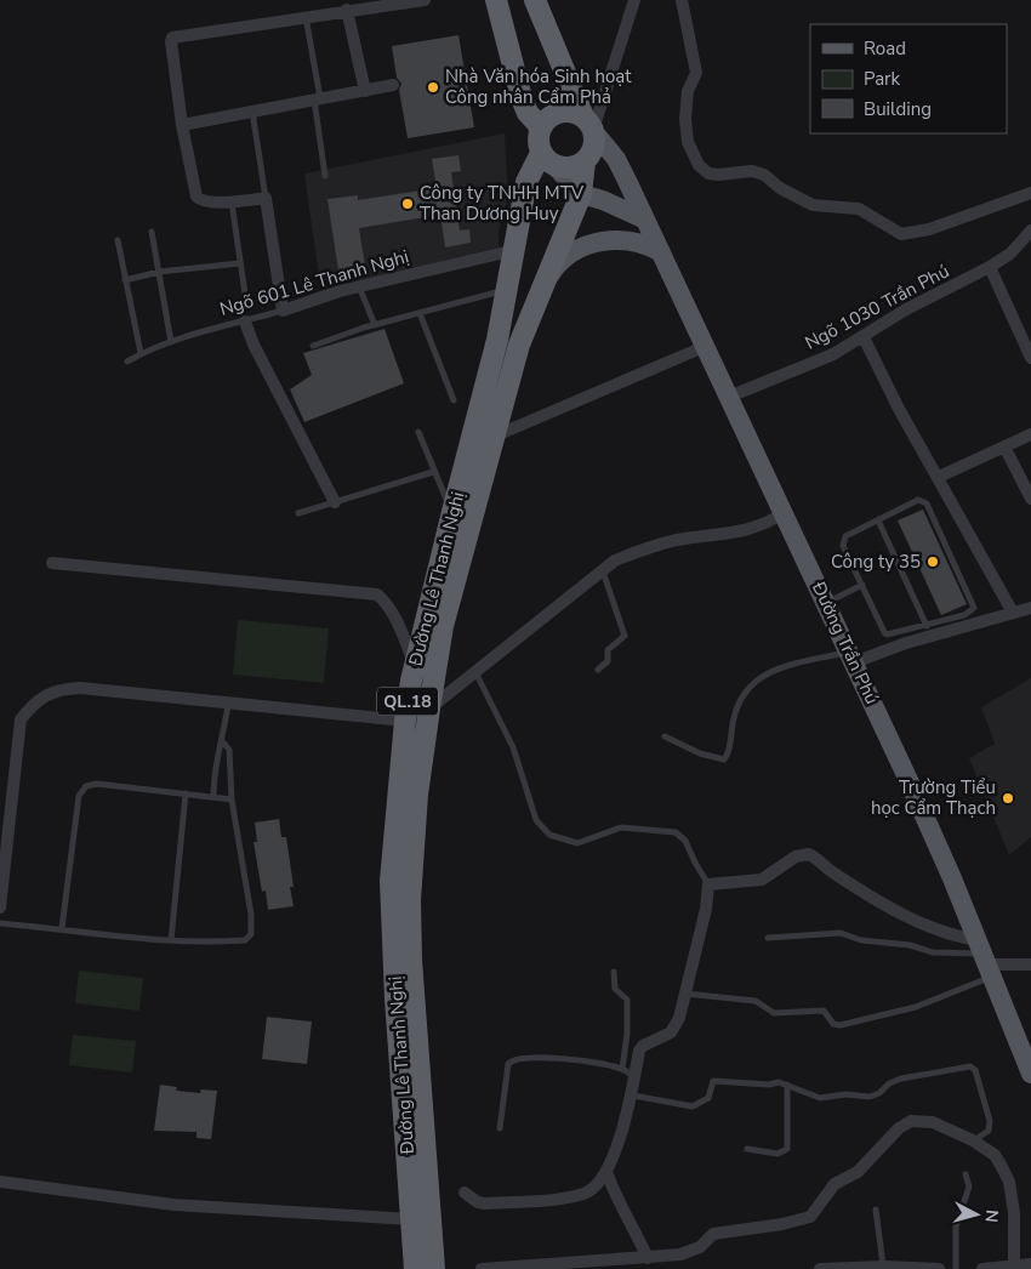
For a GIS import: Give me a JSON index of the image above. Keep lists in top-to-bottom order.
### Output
{
  "streets": {
    "highway": ["Đường Lê Thanh Nghị", "QL.18"],
    "main road": ["Đường Trần Phú"],
    "street": ["Ngõ 601 Lê Thanh Nghị", "Ngõ 1030 Trần Phú"]
  },
  "crossings": [
    ["Ngõ 601 Lê Thanh Nghị", "Đường Lê Thanh Nghị"],
    ["Ngõ 1030 Trần Phú", "Đường Trần Phú"],
    ["Đường Lê Thanh Nghị", "Đường Trần Phú"]
  ],
  "places": [
    "Nhà Văn hóa Sinh hoạt Công nhân Cẩm Phả",
    "Công ty TNHH MTV Than Dương Huy",
    "Công ty 35",
    "Trường Tiểu học Cẩm Thạch"
  ],
  "legend": ["Road", "Park", "Building"],
  "north": "right"
}
